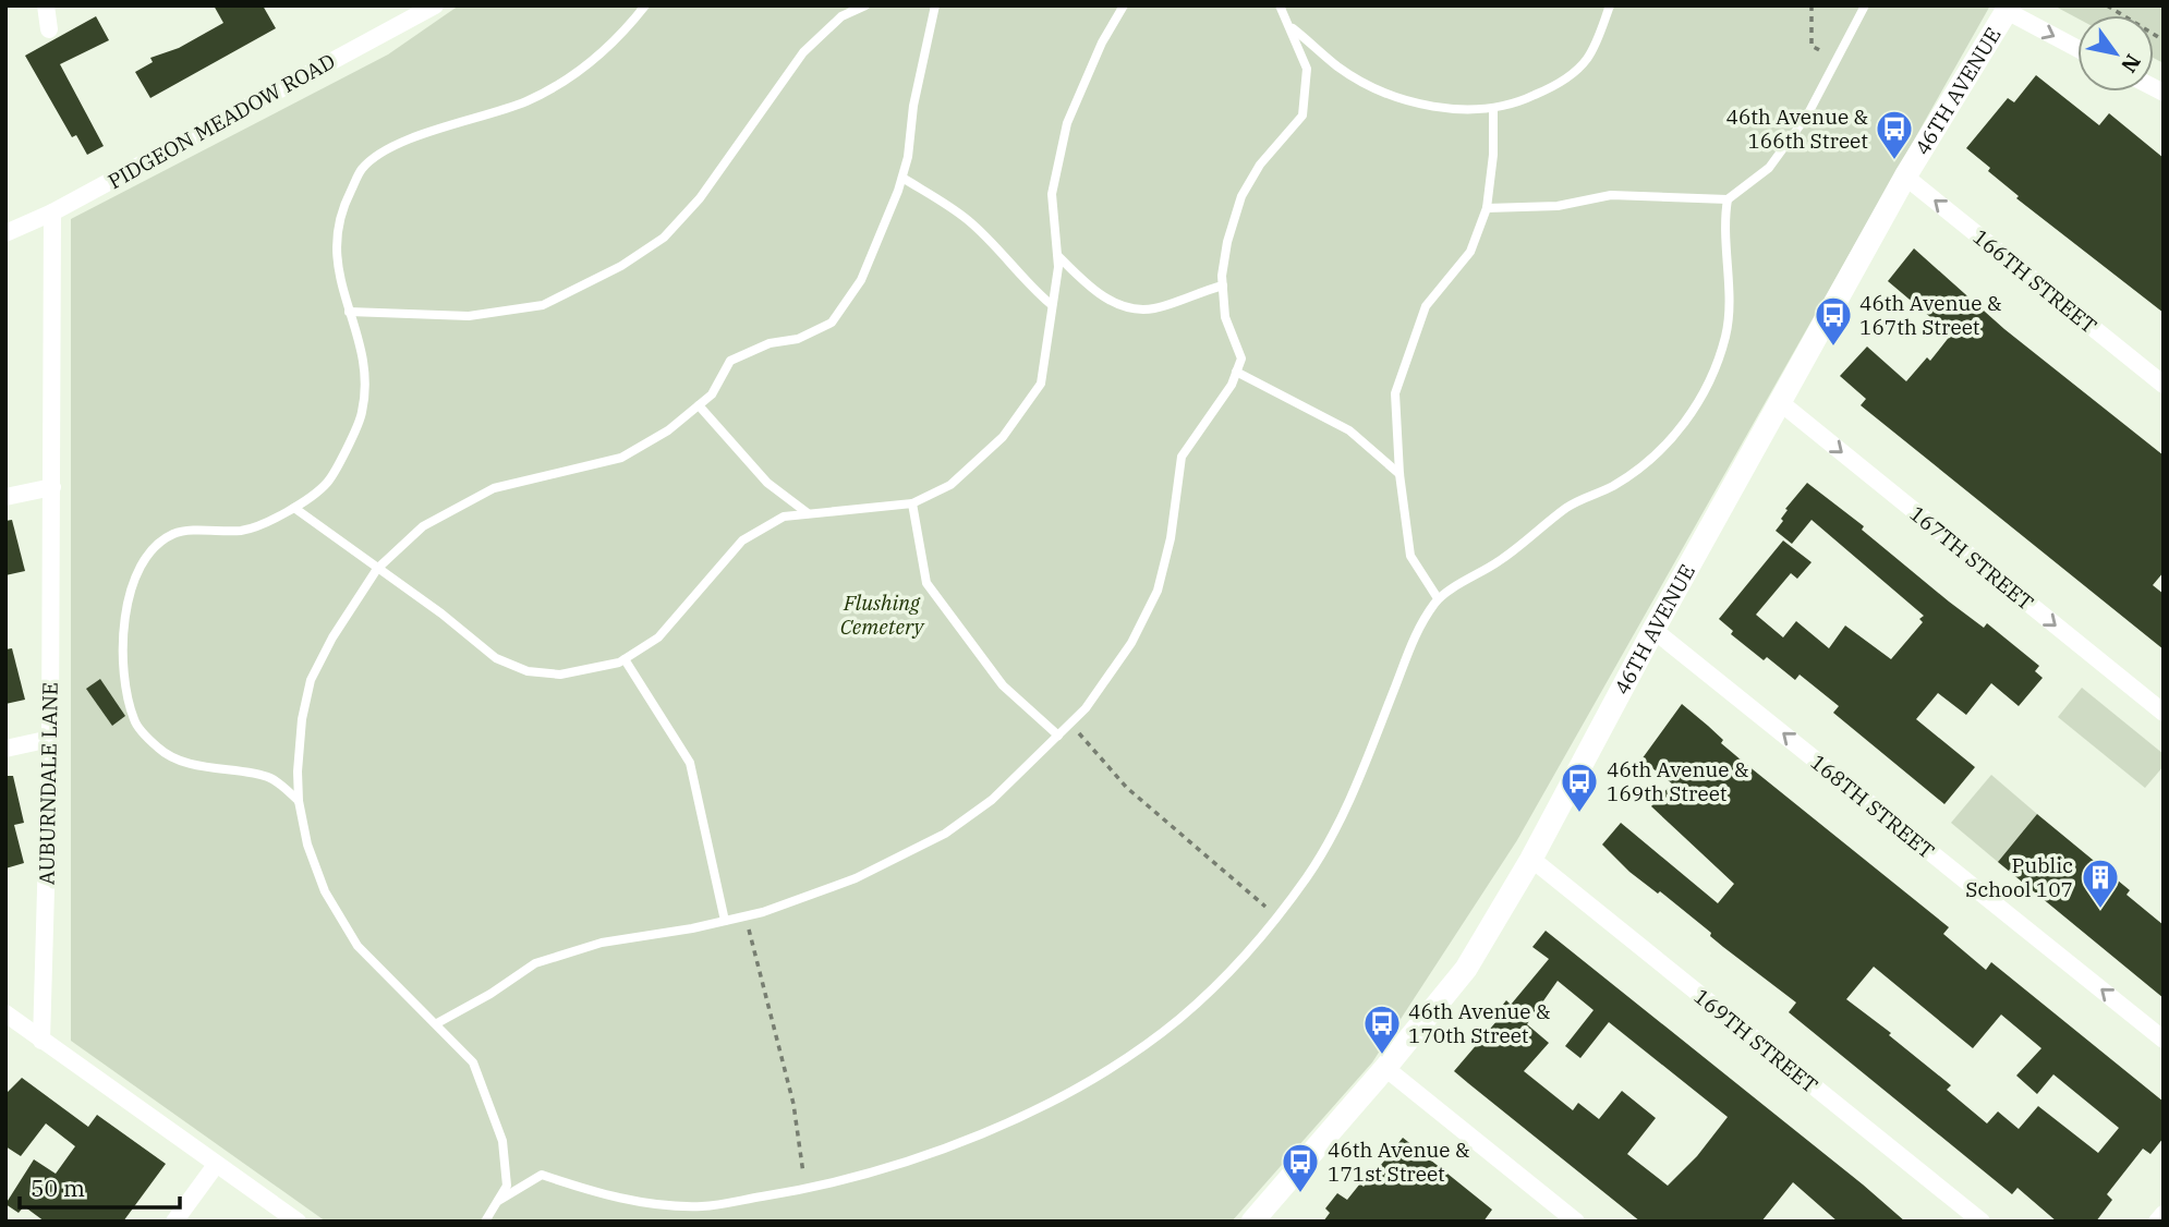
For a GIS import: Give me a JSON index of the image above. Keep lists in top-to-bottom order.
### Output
{
  "streets": {
    "street": [
      "46TH AVENUE",
      "PIDGEON MEADOW ROAD",
      "166TH STREET",
      "167TH STREET",
      "AUBURNDALE LANE",
      "168TH STREET",
      "169TH STREET"
    ]
  },
  "crossings": [
    ["46TH AVENUE", "166TH STREET"],
    ["46TH AVENUE", "167TH STREET"],
    ["46TH AVENUE", "168TH STREET"],
    ["46TH AVENUE", "169TH STREET"],
    ["PIDGEON MEADOW ROAD", "AUBURNDALE LANE"]
  ],
  "one_way": ["166TH STREET", "167TH STREET", "168TH STREET"],
  "parks": ["Flushing Cemetery"],
  "places": {
    "bus stop": [
      "46th Avenue & 166th Street",
      "46th Avenue & 167th Street",
      "46th Avenue & 169th Street",
      "46th Avenue & 170th Street",
      "46th Avenue & 171st Street"
    ],
    "building": ["Public School 107"]
  },
  "scale_bar": "50 m",
  "north": "bottom right"
}
